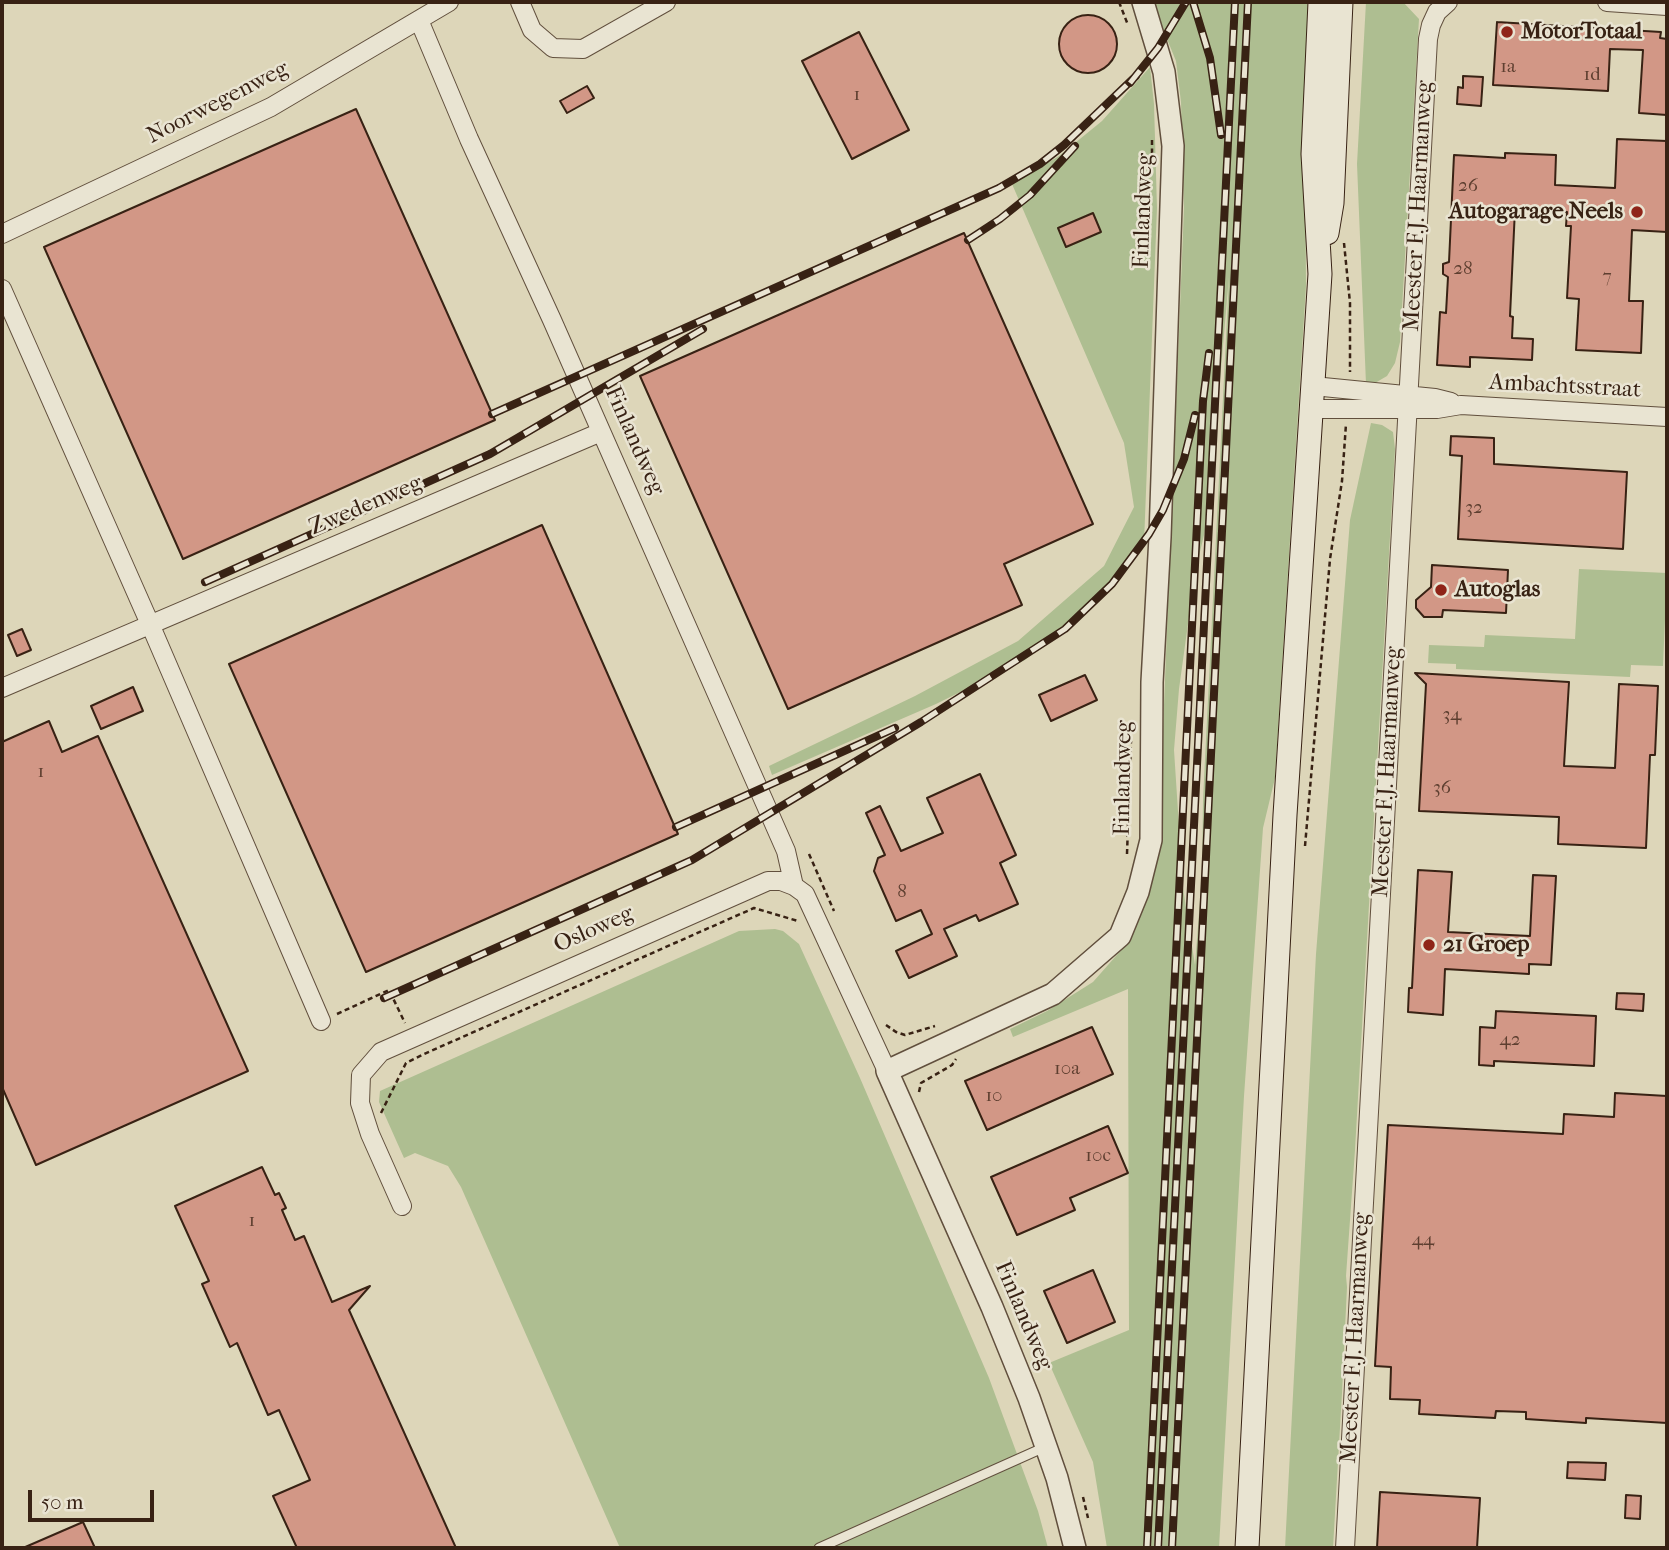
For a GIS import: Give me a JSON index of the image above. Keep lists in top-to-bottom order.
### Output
{
  "streets": {
    "street": [
      "Noorwegenweg",
      "Meester F.J. Haarmanweg",
      "Finlandweg",
      "Ambachtsstraat",
      "Zwedenweg",
      "Osloweg"
    ]
  },
  "crossings": [
    ["Noorwegenweg", "Finlandweg"],
    ["Meester F.J. Haarmanweg", "Ambachtsstraat"],
    ["Finlandweg", "Zwedenweg"],
    ["Finlandweg", "Osloweg"]
  ],
  "places": [
    "MotorTotaal",
    "Autogarage Neels",
    "Autoglas",
    "21 Groep"
  ],
  "house_numbers": [
    "1a",
    "1d",
    "1",
    "26",
    "28",
    "7",
    "32",
    "34",
    "1",
    "36",
    "8",
    "42",
    "10a",
    "10",
    "10c",
    "1",
    "44"
  ],
  "scale_bar": "50 m"
}
